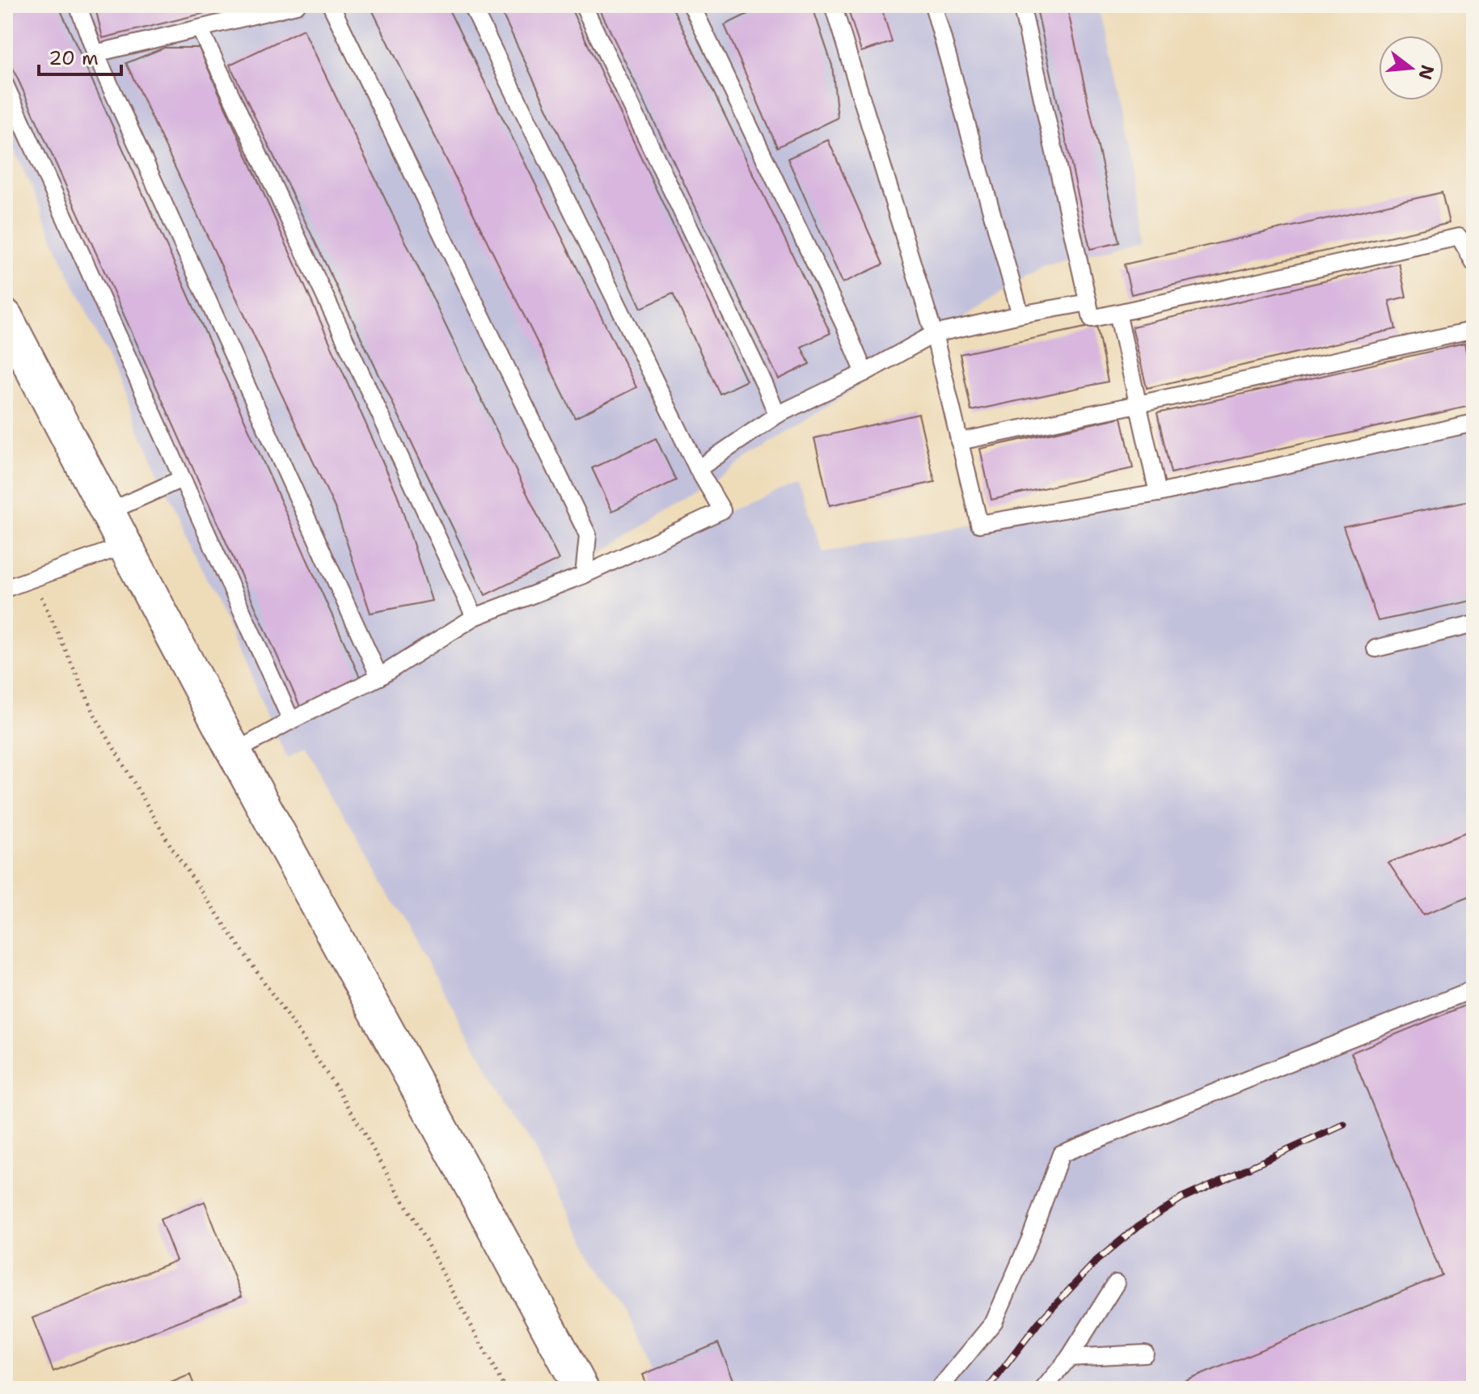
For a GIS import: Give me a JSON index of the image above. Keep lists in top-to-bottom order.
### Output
{
  "scale_bar": "20 m",
  "north": "right"
}
